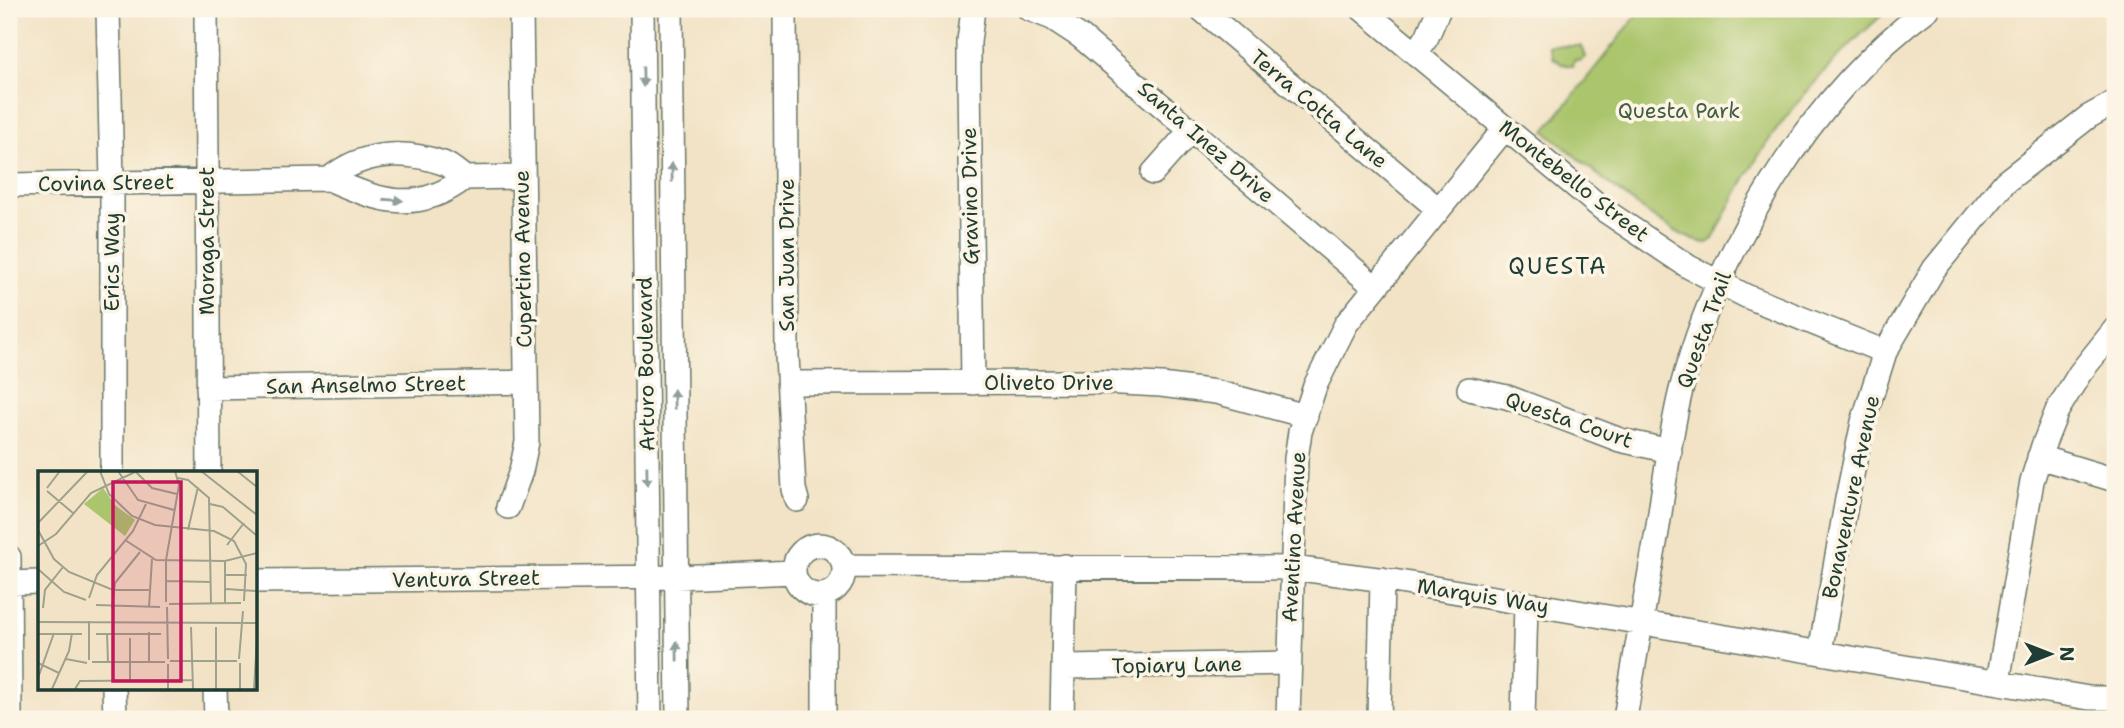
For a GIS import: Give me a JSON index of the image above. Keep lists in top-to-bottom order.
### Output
{
  "streets": {
    "street": [
      "Terra Cotta Lane",
      "Santa Inez Drive",
      "Montebello Street",
      "Covina Street",
      "Gravino Drive",
      "Moraga Street",
      "San Juan Drive",
      "Cupertino Avenue",
      "Erics Way",
      "Questa Trail",
      "Arturo Boulevard",
      "Oliveto Drive",
      "San Anselmo Street",
      "Questa Court",
      "Bonaventure Avenue",
      "Aventino Avenue",
      "Ventura Street",
      "Marquis Way",
      "Topiary Lane"
    ]
  },
  "crossings": [
    ["Terra Cotta Lane", "Aventino Avenue"],
    ["Santa Inez Drive", "Aventino Avenue"],
    ["Montebello Street", "Questa Trail"],
    ["Montebello Street", "Bonaventure Avenue"],
    ["Montebello Street", "Aventino Avenue"],
    ["Covina Street", "Moraga Street"],
    ["Covina Street", "Cupertino Avenue"],
    ["Covina Street", "Erics Way"],
    ["Gravino Drive", "Oliveto Drive"],
    ["Moraga Street", "San Anselmo Street"],
    ["San Juan Drive", "Oliveto Drive"],
    ["Cupertino Avenue", "San Anselmo Street"],
    ["Questa Trail", "Questa Court"],
    ["Questa Trail", "Marquis Way"],
    ["Arturo Boulevard", "Ventura Street"],
    ["Oliveto Drive", "Aventino Avenue"],
    ["Bonaventure Avenue", "Marquis Way"],
    ["Aventino Avenue", "Marquis Way"],
    ["Aventino Avenue", "Topiary Lane"]
  ],
  "districts": ["QUESTA"],
  "parks": ["Questa Park"],
  "north": "right"
}
